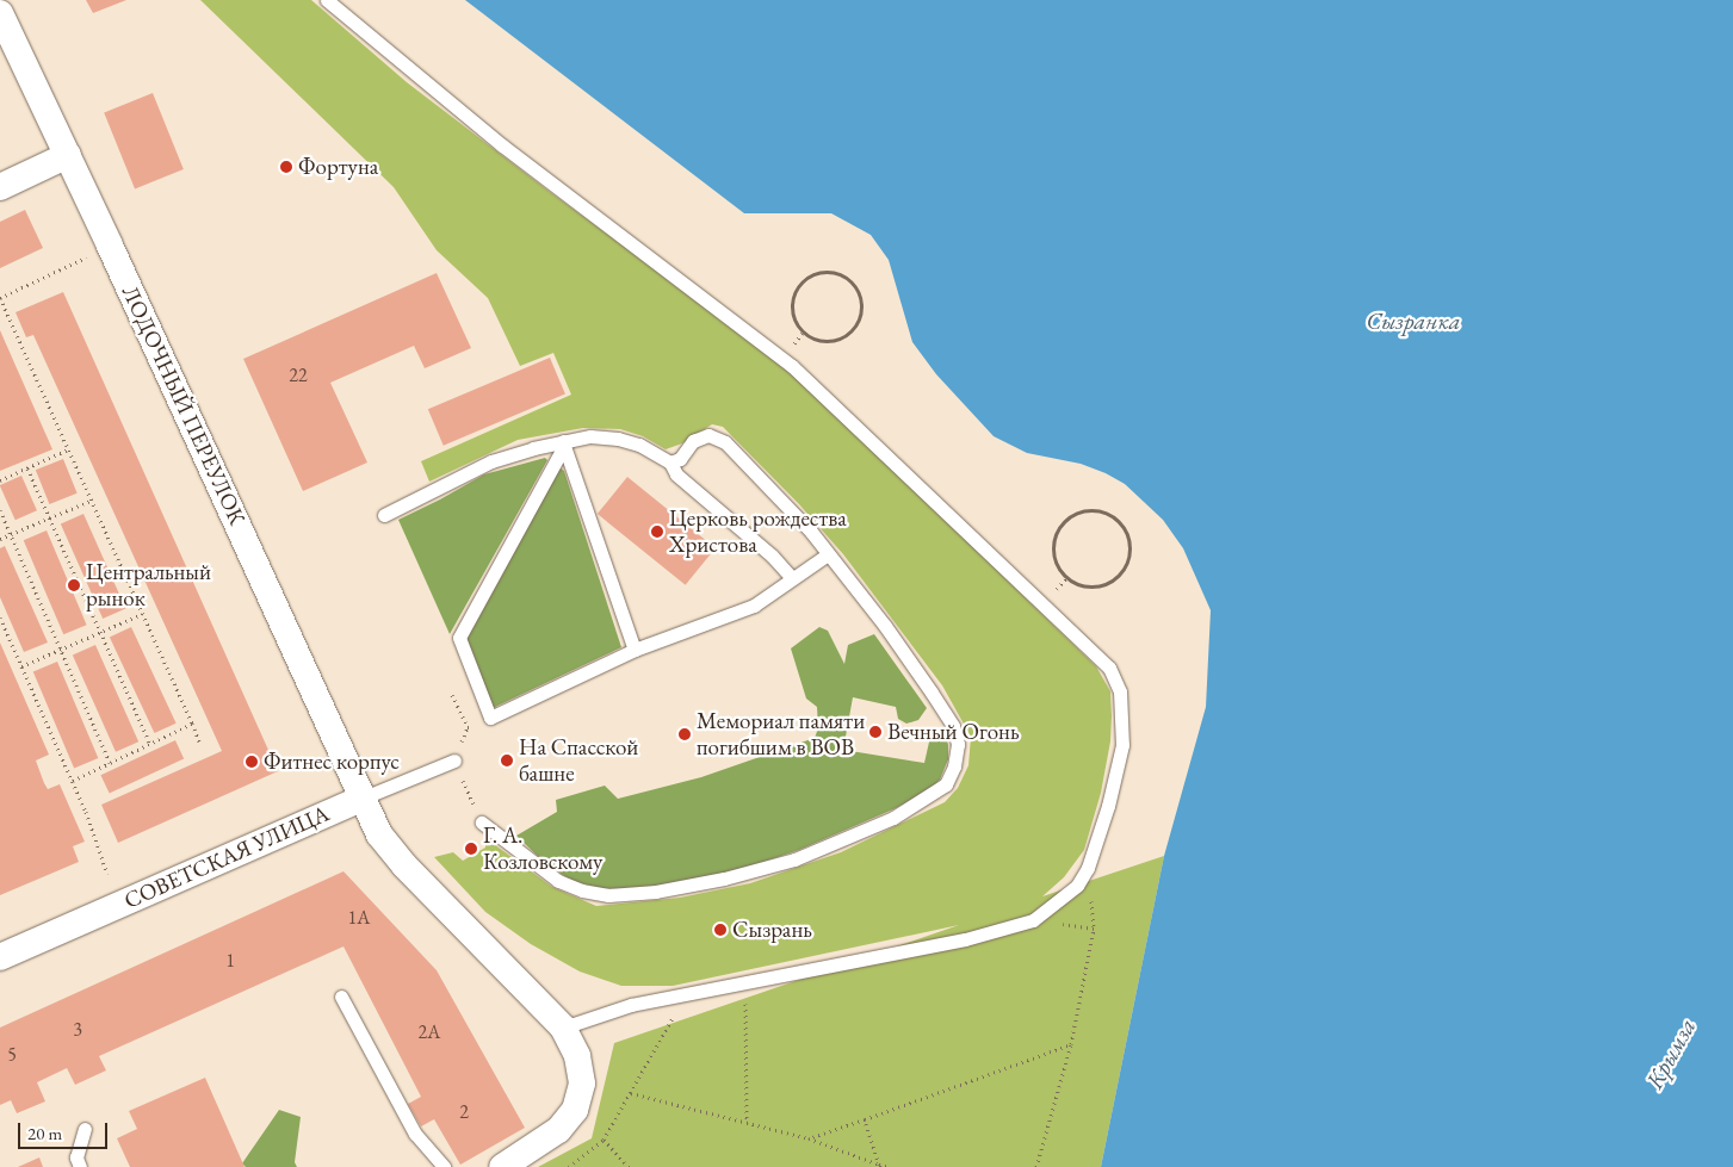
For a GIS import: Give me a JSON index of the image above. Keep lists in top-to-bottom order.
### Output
{
  "streets": {
    "street": ["ЛОДОЧНЫЙ ПЕРЕУЛОК", "СОВЕТСКАЯ УЛИЦА"]
  },
  "crossings": [
    ["ЛОДОЧНЫЙ ПЕРЕУЛОК", "СОВЕТСКАЯ УЛИЦА"]
  ],
  "water": ["Сызранка", "Крымза"],
  "places": [
    "Фортуна",
    "Церковь рождества Христова",
    "Центральный рынок",
    "Вечный Огонь",
    "Мемориал памяти погибшим в ВОВ",
    "На Спасской башне",
    "Фитнес корпус",
    "Г. А. Козловскому",
    "Сызрань"
  ],
  "house_numbers": [
    "22",
    "1А",
    "1",
    "3",
    "2А",
    "5",
    "2"
  ],
  "scale_bar": "20 m"
}
